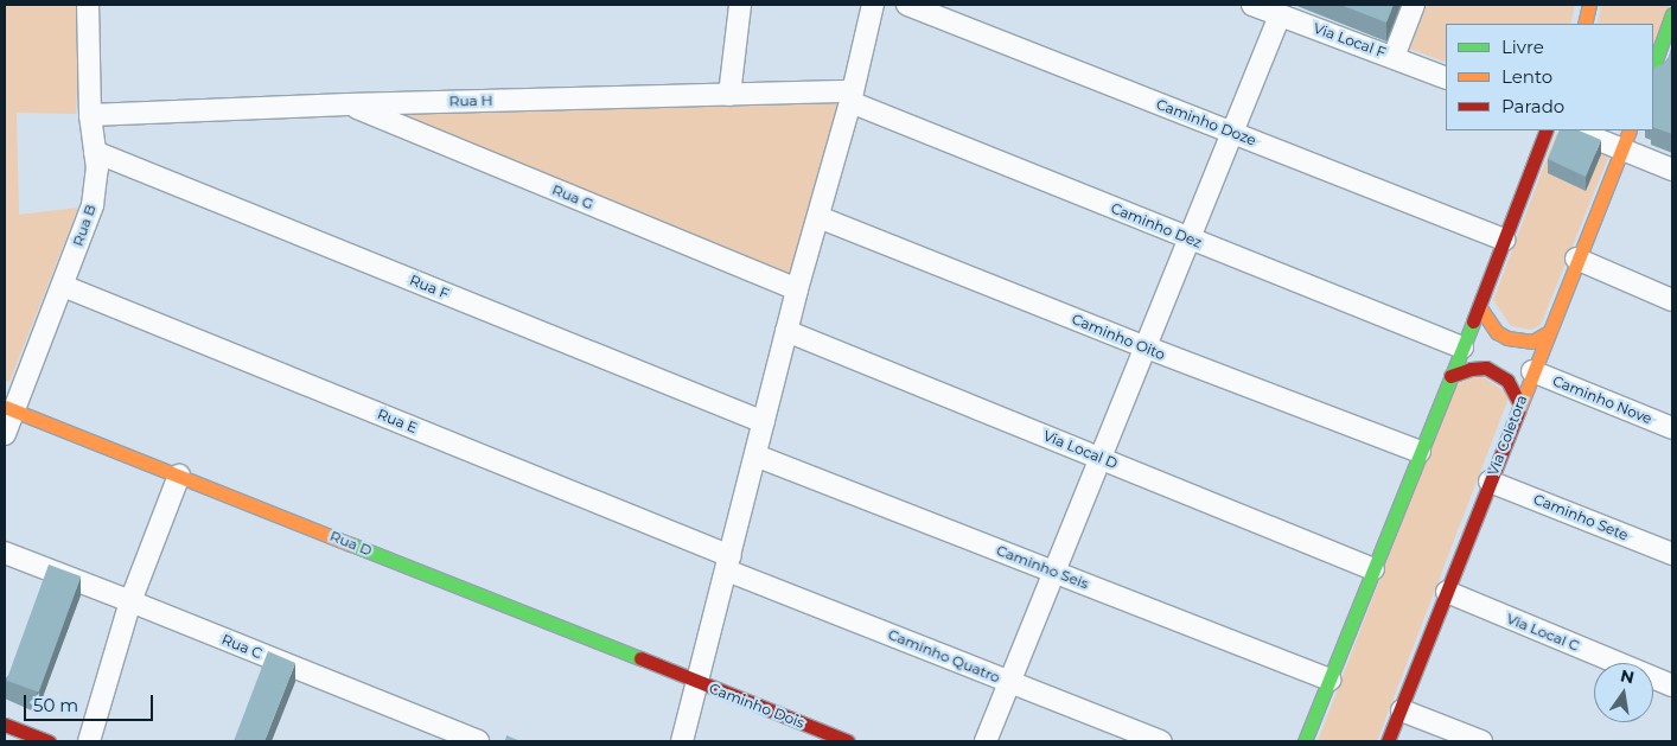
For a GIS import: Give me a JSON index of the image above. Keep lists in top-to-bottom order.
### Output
{
  "streets": {
    "street": [
      "Via Local F",
      "Rua H",
      "Caminho Doze",
      "Rua G",
      "Rua B",
      "Caminho Dez",
      "Rua F",
      "Caminho Oito",
      "Caminho Nove",
      "Rua E",
      "Via Coletora",
      "Via Local D",
      "Caminho Sete",
      "Rua D",
      "Caminho Seis",
      "Via Local C",
      "Rua C",
      "Caminho Quatro",
      "Caminho Dois"
    ]
  },
  "crossings": [
    ["Rua H", "Rua G"],
    ["Rua H", "Rua B"],
    ["Rua H", "Caminho Dez"],
    ["Rua B", "Rua F"],
    ["Rua B", "Rua E"],
    ["Rua B", "Rua D"],
    ["Caminho Nove", "Via Coletora"],
    ["Rua E", "Caminho Quatro"],
    ["Via Coletora", "Caminho Sete"],
    ["Via Coletora", "Via Local C"],
    ["Rua D", "Caminho Dois"]
  ],
  "legend": ["Livre", "Lento", "Parado"],
  "scale_bar": "50 m",
  "north": "top"
}
